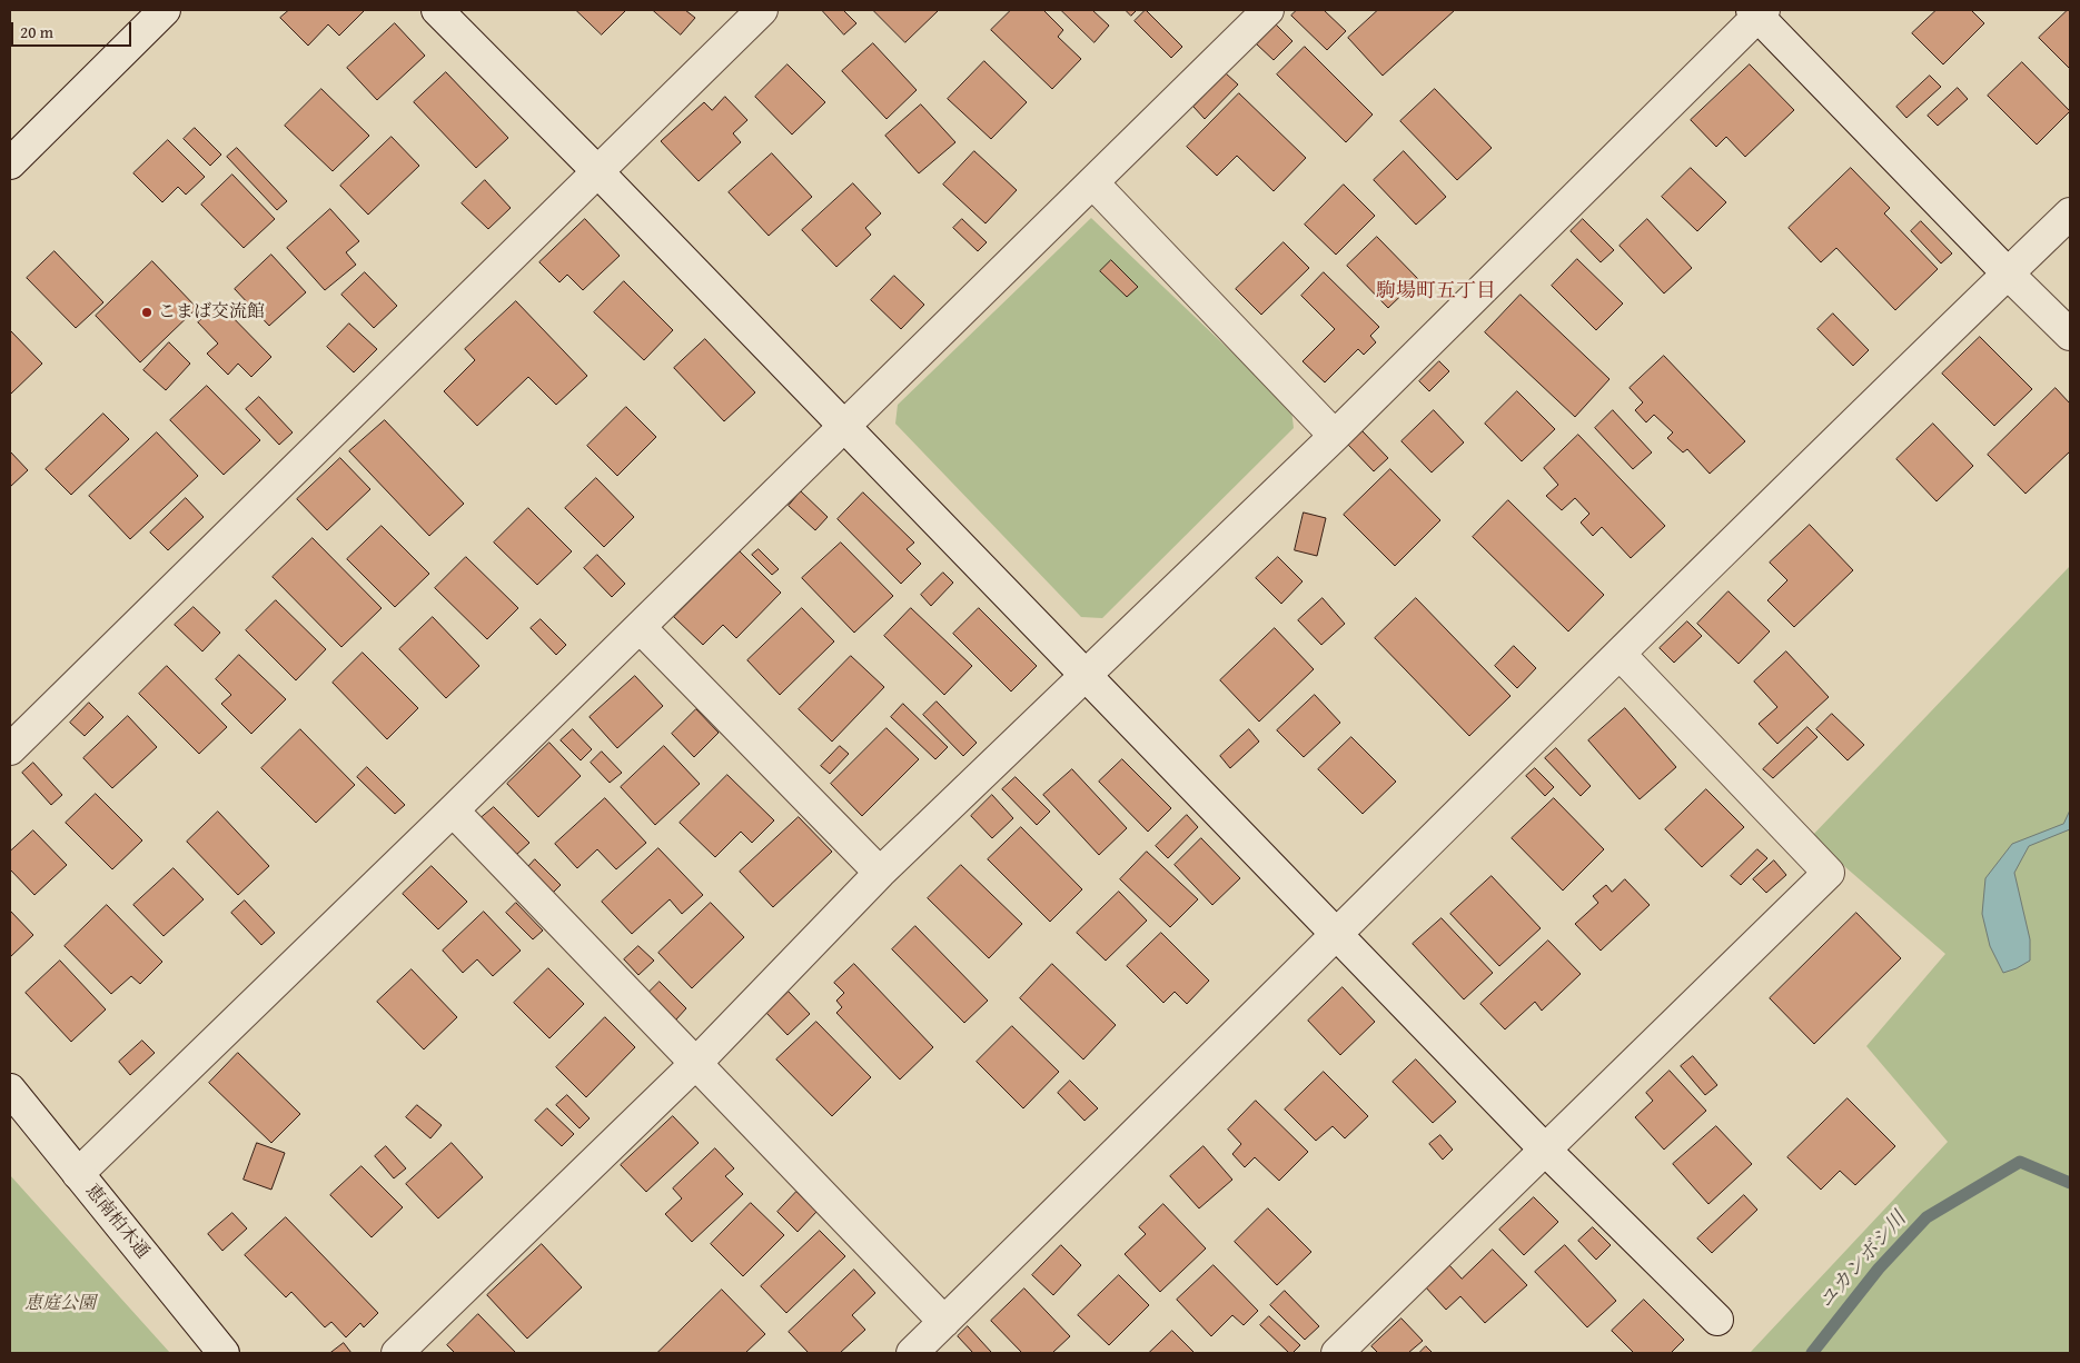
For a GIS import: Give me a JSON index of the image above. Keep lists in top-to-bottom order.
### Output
{
  "streets": {
    "street": ["恵南柏木通"]
  },
  "districts": ["駒場町五丁目"],
  "water": ["ユカンボシ川"],
  "parks": ["恵庭公園"],
  "places": ["こまば交流館"],
  "scale_bar": "20 m"
}
